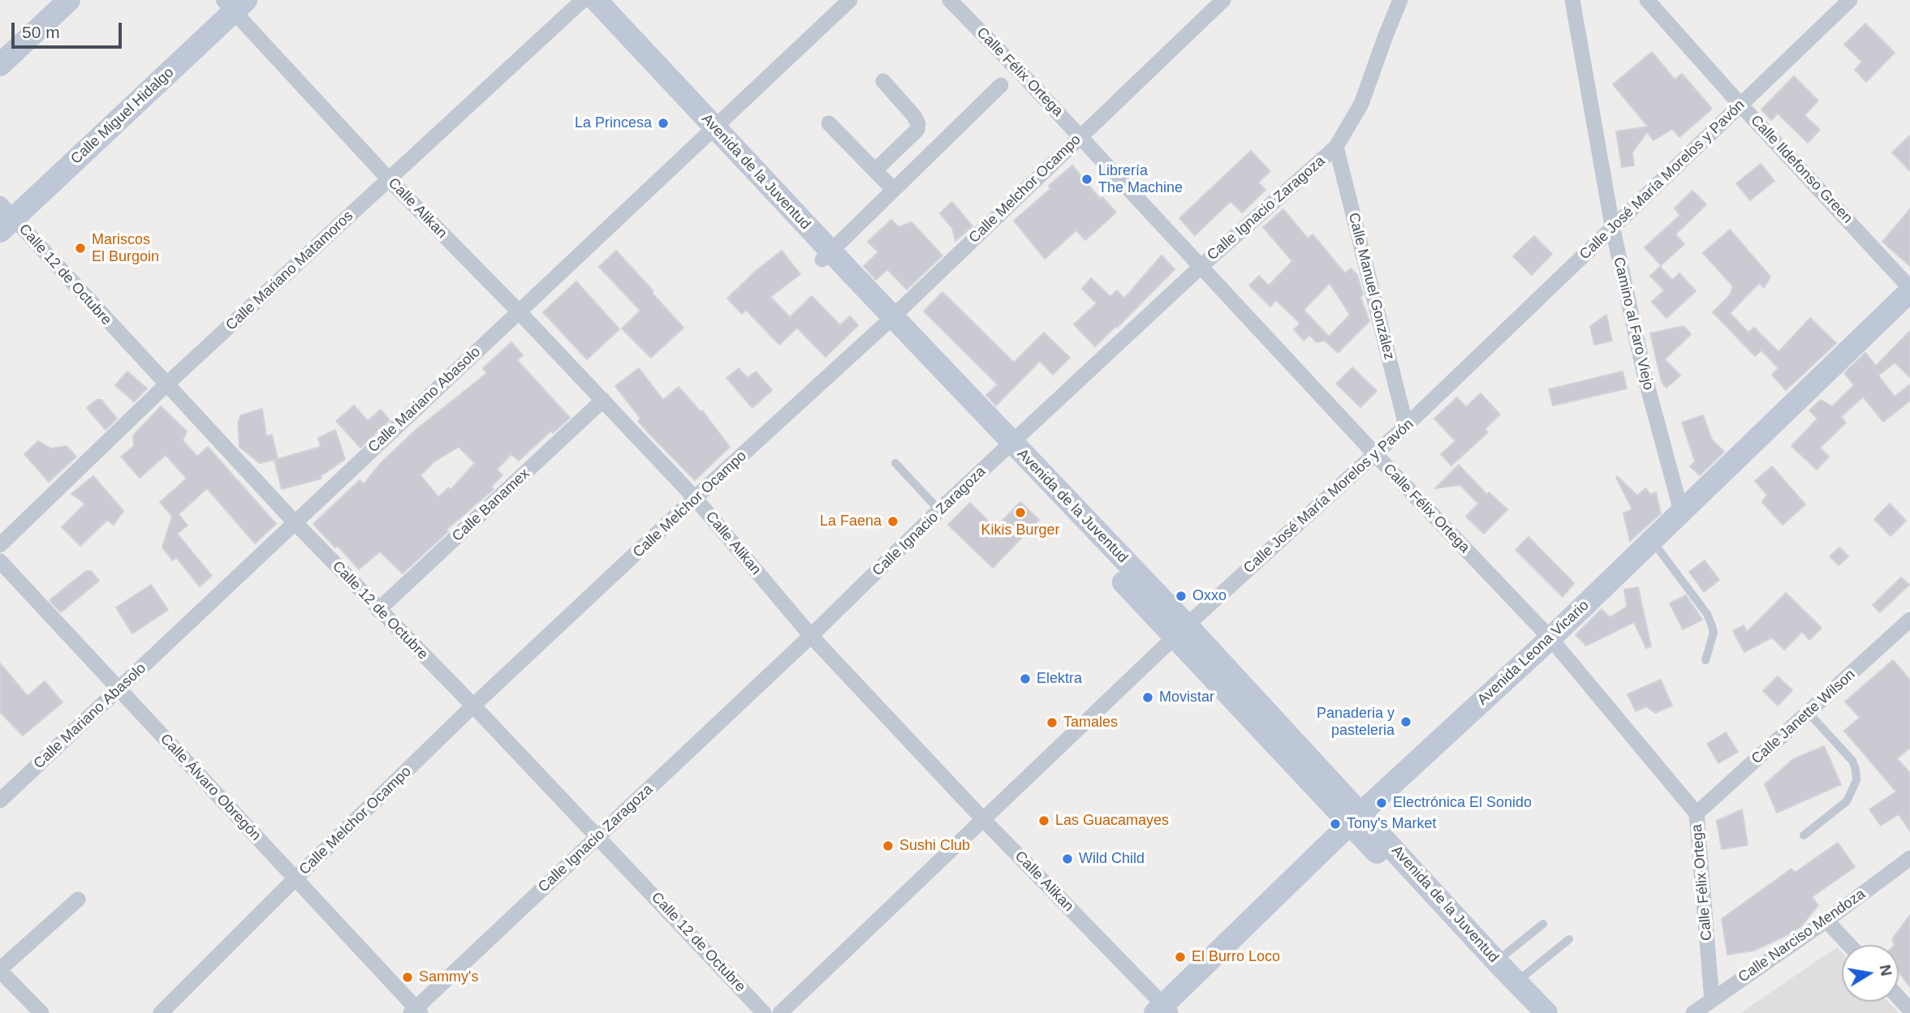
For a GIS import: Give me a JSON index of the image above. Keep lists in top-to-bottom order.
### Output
{
  "streets": {
    "street": [
      "Calle Félix Ortega",
      "Calle Miguel Hidalgo",
      "Calle Ildefonso Green",
      "Avenida de la Juventud",
      "Calle José María Morelos y Pavón",
      "Calle Melchor Ocampo",
      "Calle Alikan",
      "Calle Ignacio Zaragoza",
      "Calle Mariano Matamoros",
      "Calle 12 de Octubre",
      "Calle Manuel González",
      "Camino al Faro Viejo",
      "Calle Mariano Abasolo",
      "Calle Banamex",
      "Avenida Leona Vicario",
      "Calle Janette Wilson",
      "Calle Álvaro Obregón",
      "Calle Narciso Mendoza"
    ]
  },
  "crossings": [
    ["Calle Félix Ortega", "Calle José María Morelos y Pavón"],
    ["Calle Félix Ortega", "Calle Melchor Ocampo"],
    ["Calle Félix Ortega", "Calle Ignacio Zaragoza"],
    ["Calle Félix Ortega", "Avenida Leona Vicario"],
    ["Calle Félix Ortega", "Calle Janette Wilson"],
    ["Calle Félix Ortega", "Calle Narciso Mendoza"],
    ["Calle Miguel Hidalgo", "Calle Alikan"],
    ["Calle Miguel Hidalgo", "Calle 12 de Octubre"],
    ["Calle Ildefonso Green", "Calle José María Morelos y Pavón"],
    ["Calle Ildefonso Green", "Avenida Leona Vicario"],
    ["Avenida de la Juventud", "Calle José María Morelos y Pavón"],
    ["Avenida de la Juventud", "Calle Melchor Ocampo"],
    ["Avenida de la Juventud", "Calle Ignacio Zaragoza"],
    ["Avenida de la Juventud", "Calle Mariano Matamoros"],
    ["Avenida de la Juventud", "Calle Mariano Abasolo"],
    ["Avenida de la Juventud", "Avenida Leona Vicario"],
    ["Calle José María Morelos y Pavón", "Calle Alikan"],
    ["Calle José María Morelos y Pavón", "Calle Manuel González"],
    ["Calle José María Morelos y Pavón", "Camino al Faro Viejo"],
    ["Calle Melchor Ocampo", "Calle Alikan"],
    ["Calle Melchor Ocampo", "Calle 12 de Octubre"],
    ["Calle Melchor Ocampo", "Calle Álvaro Obregón"],
    ["Calle Alikan", "Calle Ignacio Zaragoza"],
    ["Calle Alikan", "Calle Mariano Matamoros"],
    ["Calle Alikan", "Calle Mariano Abasolo"],
    ["Calle Alikan", "Calle Banamex"],
    ["Calle Alikan", "Avenida Leona Vicario"],
    ["Calle Ignacio Zaragoza", "Calle 12 de Octubre"],
    ["Calle Ignacio Zaragoza", "Calle Manuel González"],
    ["Calle Ignacio Zaragoza", "Calle Álvaro Obregón"],
    ["Calle Mariano Matamoros", "Calle 12 de Octubre"],
    ["Calle 12 de Octubre", "Calle Mariano Abasolo"],
    ["Calle 12 de Octubre", "Calle Banamex"],
    ["Camino al Faro Viejo", "Avenida Leona Vicario"],
    ["Calle Mariano Abasolo", "Calle Álvaro Obregón"]
  ],
  "places": [
    "La Princesa",
    "Librería The Machine",
    "Mariscos El Burgoin",
    "Kikis Burger",
    "La Faena",
    "Oxxo",
    "Elektra",
    "Movistar",
    "Panaderia y pasteleria",
    "Tamales",
    "Electrónica El Sonido",
    "Las Guacamayes",
    "Tony's Market",
    "Sushi Club",
    "Wild Child",
    "El Burro Loco",
    "Sammy's"
  ],
  "scale_bar": "50 m",
  "north": "right"
}
